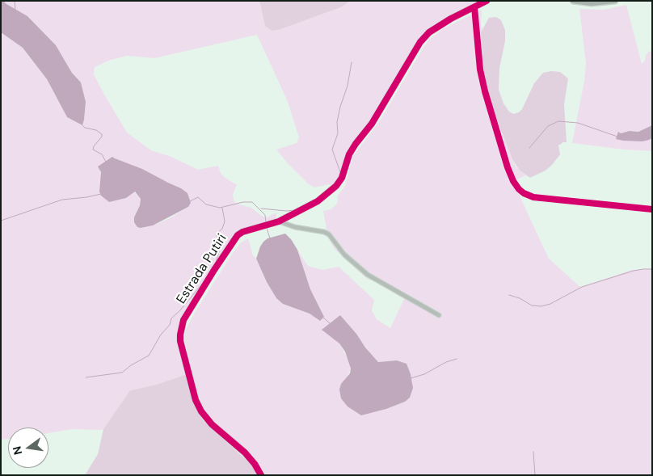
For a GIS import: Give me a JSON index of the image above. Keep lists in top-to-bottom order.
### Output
{
  "streets": {
    "street": ["Estrada Putiri"]
  },
  "north": "left"
}
